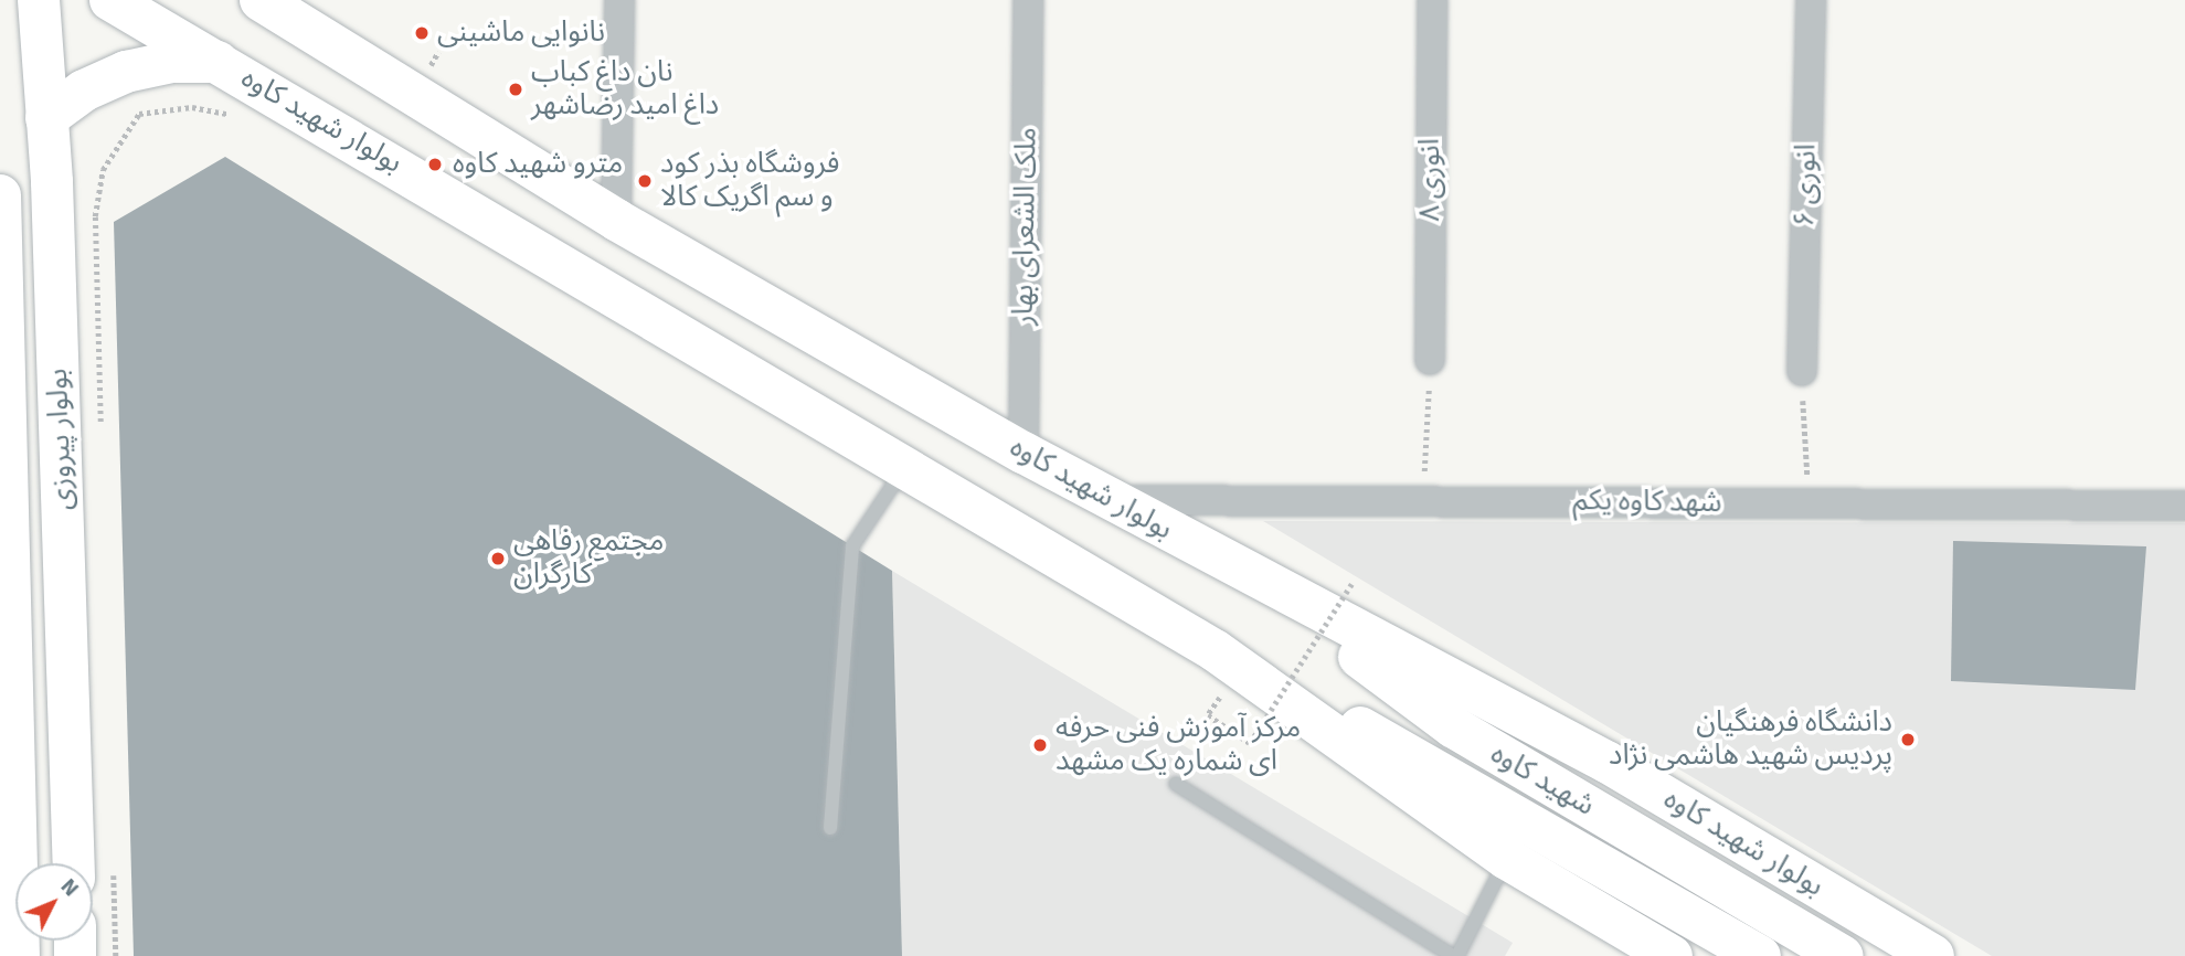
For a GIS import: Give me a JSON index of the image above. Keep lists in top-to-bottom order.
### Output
{
  "streets": {
    "main road": ["بولوار شهید کاوه", "بولوار پیروزی", "شهید کاوه"],
    "street": [
      "انوری ۸",
      "انوری ۶",
      "ملک الشعرای بهار",
      "شهد کاوه یکم"
    ]
  },
  "crossings": [
    ["بولوار شهید کاوه", "ملک الشعرای بهار"],
    ["بولوار شهید کاوه", "شهد کاوه یکم"],
    ["بولوار شهید کاوه", "شهید کاوه"]
  ],
  "places": [
    "نانوایی ماشینی",
    "نان داغ کباب داغ امید رضاشهر",
    "مترو شهید کاوه",
    "فروشگاه بذر کود و سم اگریک کالا",
    "مجتمع رفاهی کارگران",
    "دانشگاه فرهنگیان پردیس شهید هاشمی نژاد",
    "مرکز آموزش فنی حرفه ای شماره یک مشهد"
  ],
  "north": "top right"
}
